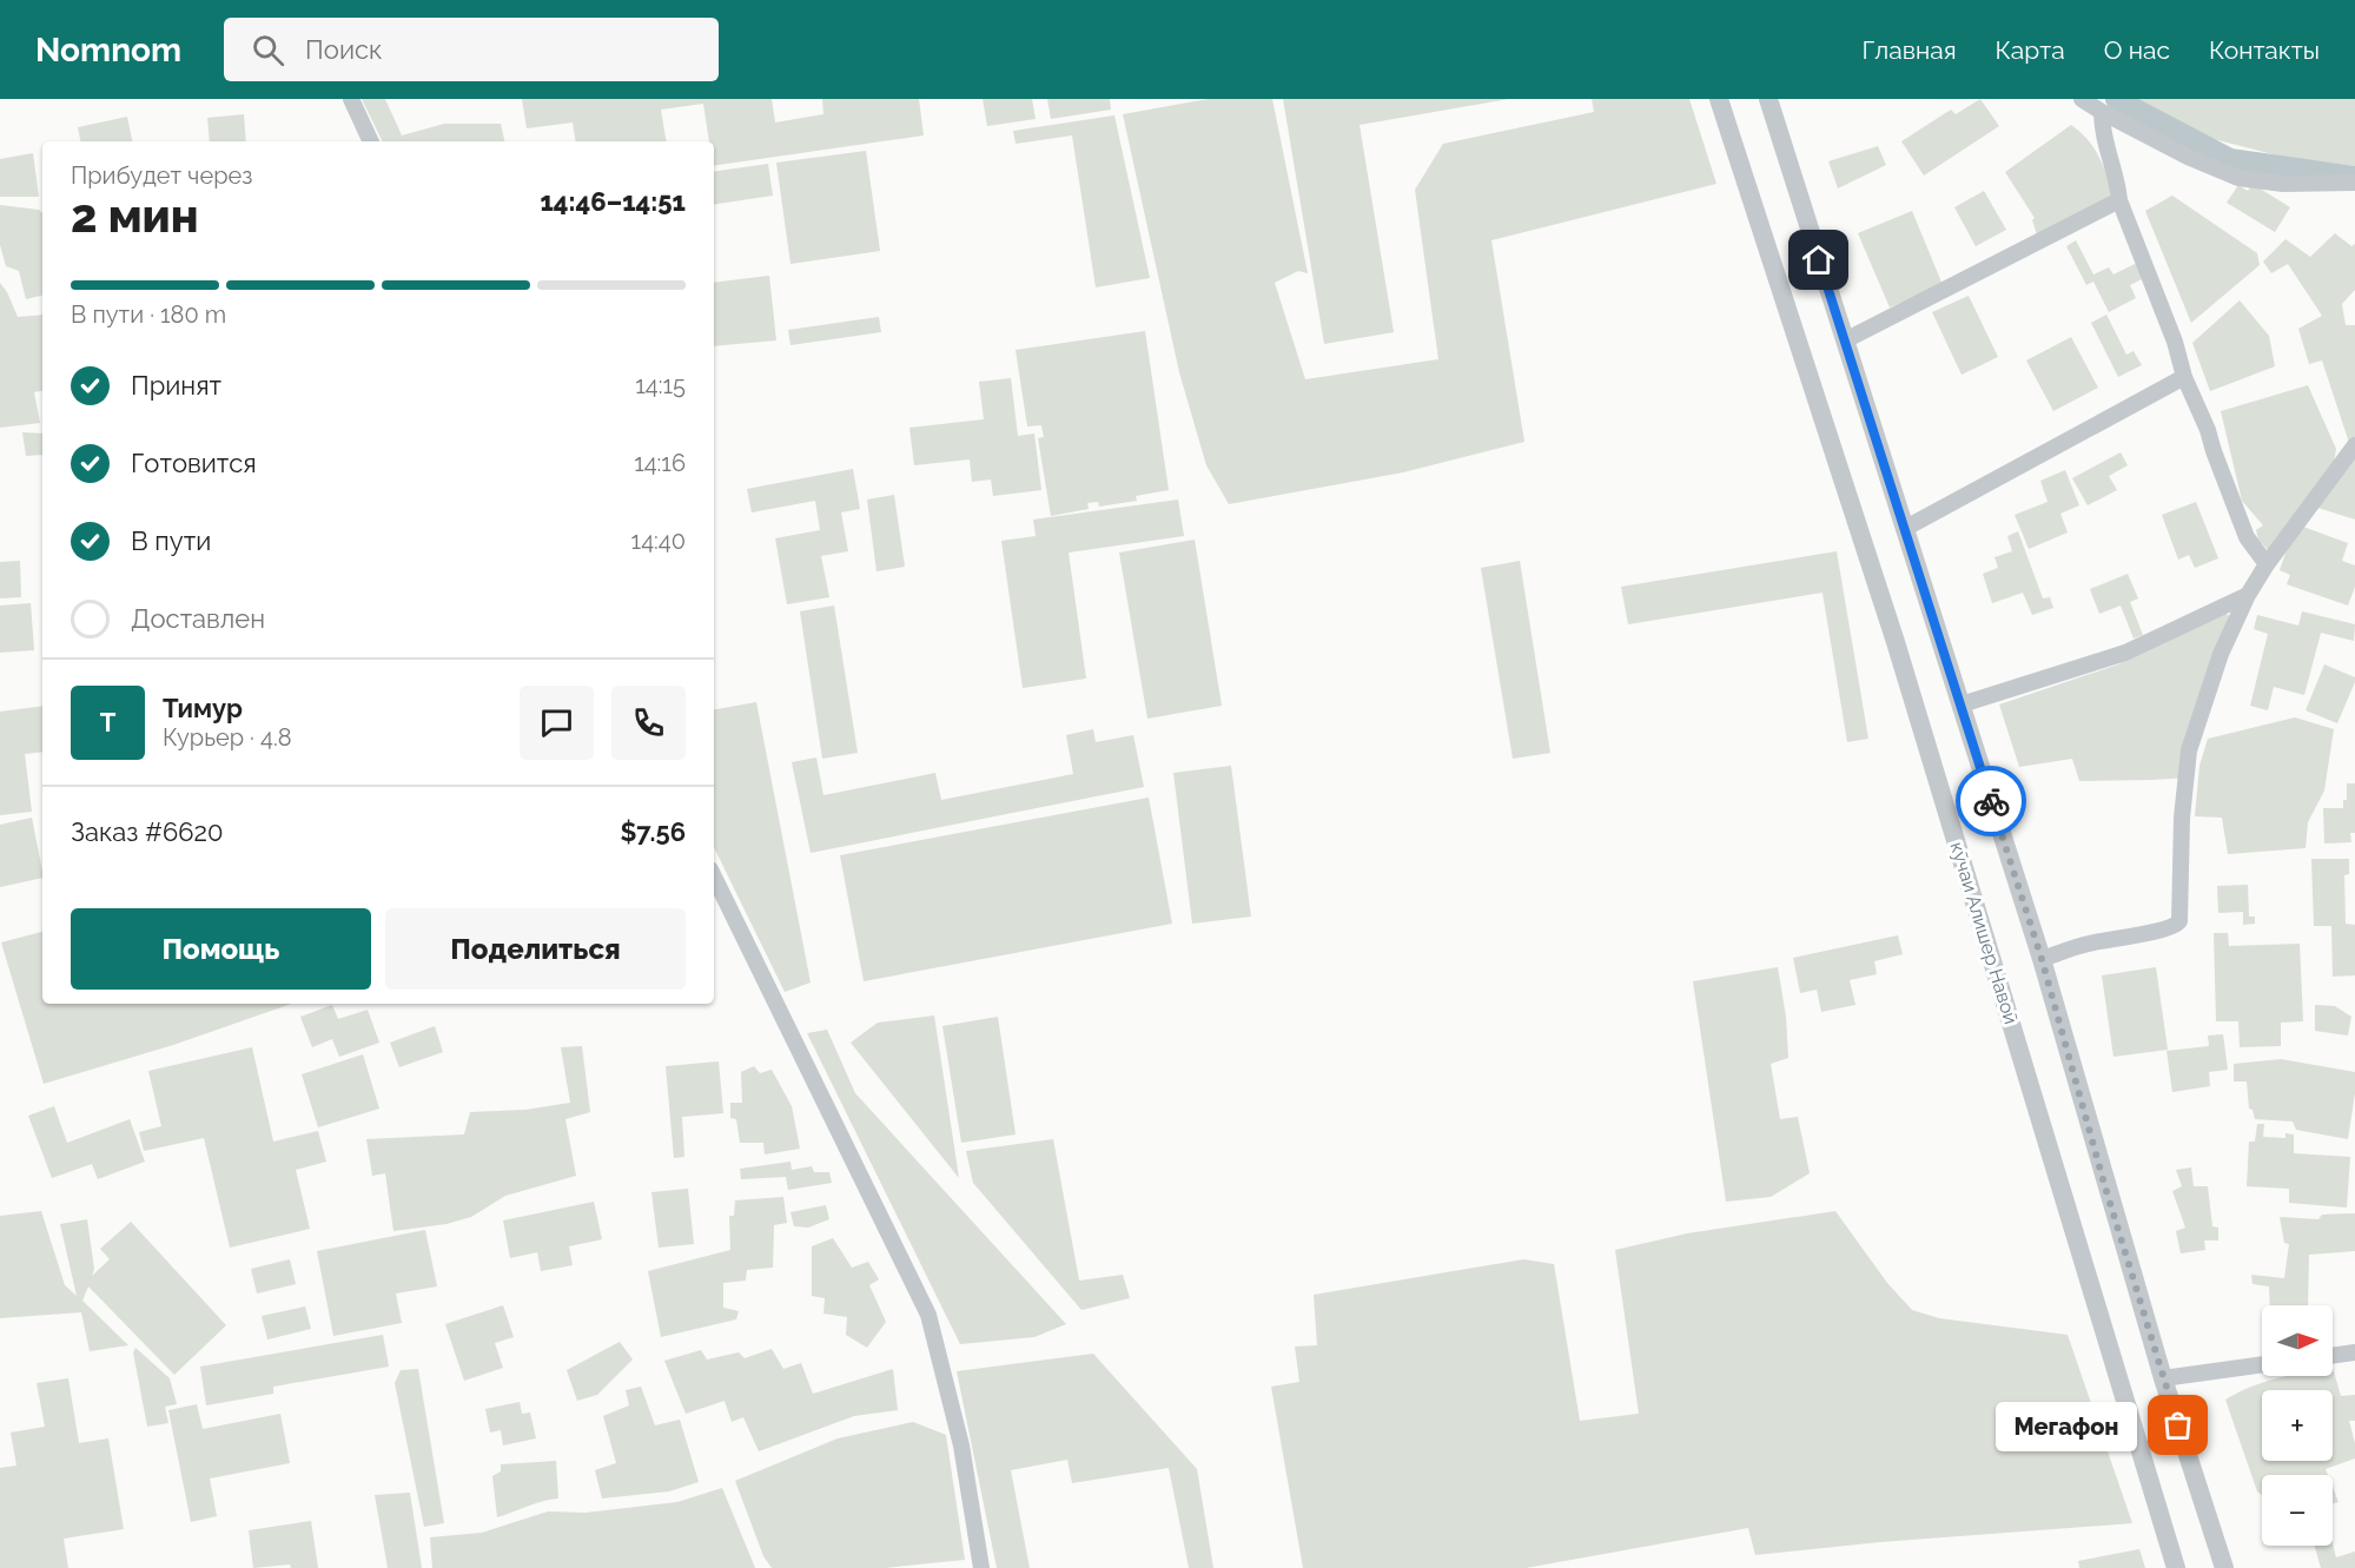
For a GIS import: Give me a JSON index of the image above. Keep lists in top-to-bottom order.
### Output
{
  "streets": {
    "street": ["кӯчаи Алишер Навоӣ"]
  },
  "places": ["Мегафон"],
  "north": "right",
  "page": {
    "header": "Nomnom",
    "search": "Поиск",
    "nav": [
      "Главная",
      "Карта",
      "О нас",
      "Контакты"
    ],
    "heading": ["2 мин", "Прибудет через", "14:46–14:51"],
    "panel": [
      "Тимур",
      "Курьер · 4.8",
      "Заказ #6620",
      "$7.56"
    ],
    "bar": "В пути · 180 m",
    "list": [
      ["Принят", "14:15"],
      ["Готовится", "14:16"],
      ["В пути", "14:40"],
      "Доставлен"
    ],
    "round": "Т",
    "buttons": ["Помощь", "Поделиться"],
    "map_buttons": ["+", "−"],
    "bubble": "Мегафон"
  }
}
